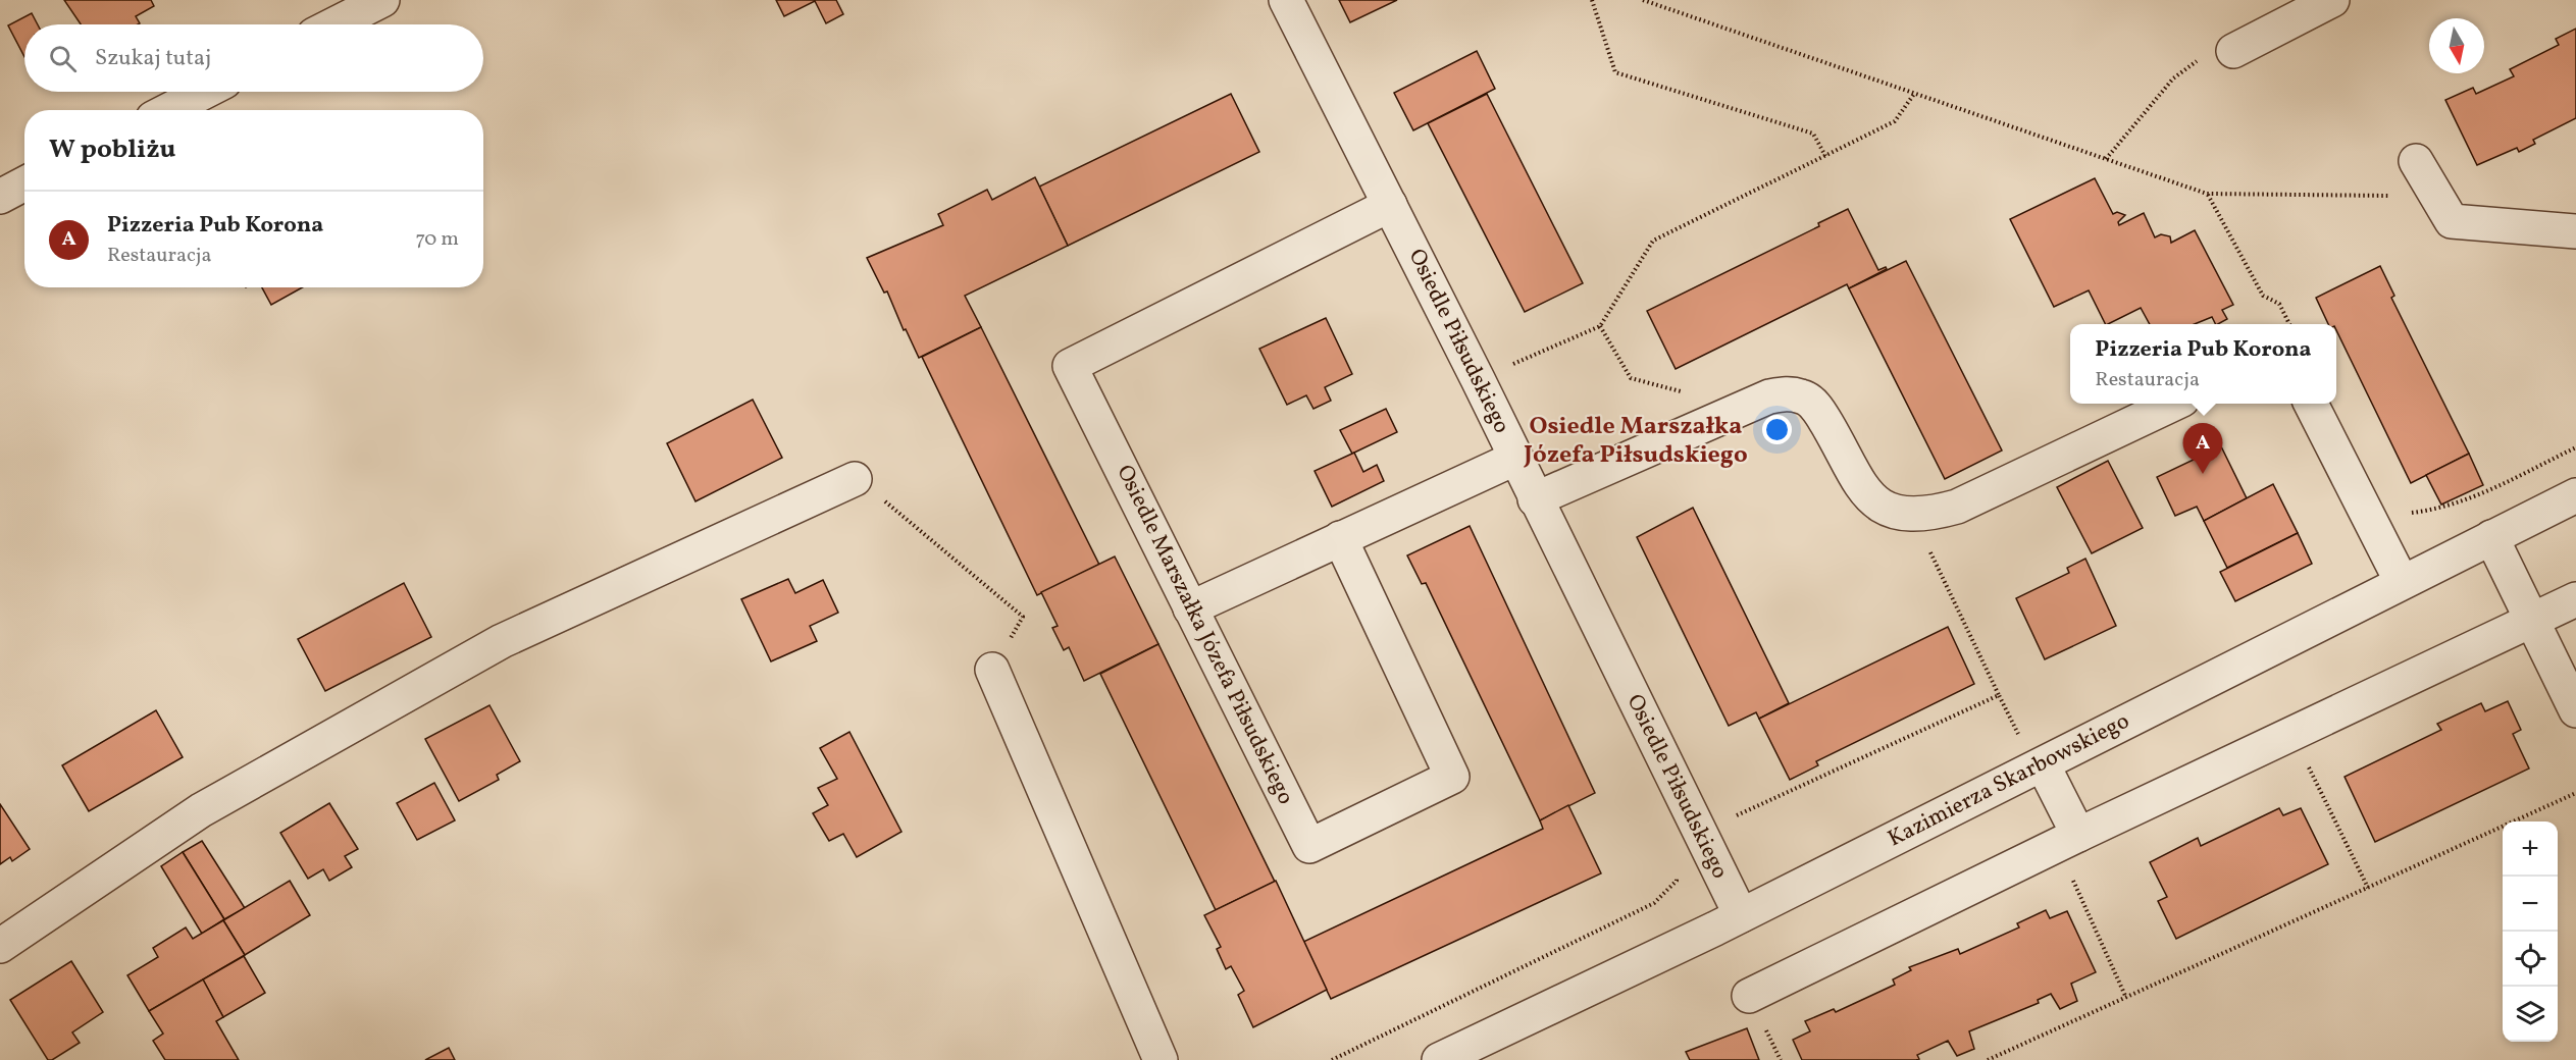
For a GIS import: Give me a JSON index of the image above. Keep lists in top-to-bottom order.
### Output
{
  "streets": {
    "street": ["Osiedle Piłsudskiego", "Osiedle Marszałka Józefa Piłsudskiego", "Kazimierza Skarbowskiego"]
  },
  "crossings": [
    ["Osiedle Piłsudskiego", "Osiedle Marszałka Józefa Piłsudskiego"],
    ["Osiedle Piłsudskiego", "Kazimierza Skarbowskiego"]
  ],
  "districts": ["Osiedle Marszałka Józefa Piłsudskiego"],
  "north": "bottom",
  "page": {
    "search": "Szukaj tutaj",
    "heading": "W pobliżu",
    "list": [
      {
        "mark": "A",
        "name": "Pizzeria Pub Korona",
        "note": "Restauracja",
        "value": "70 m"
      }
    ],
    "popup": ["Pizzeria Pub Korona", "Restauracja"],
    "pins": "A",
    "map_buttons": ["+", "−"]
  }
}
